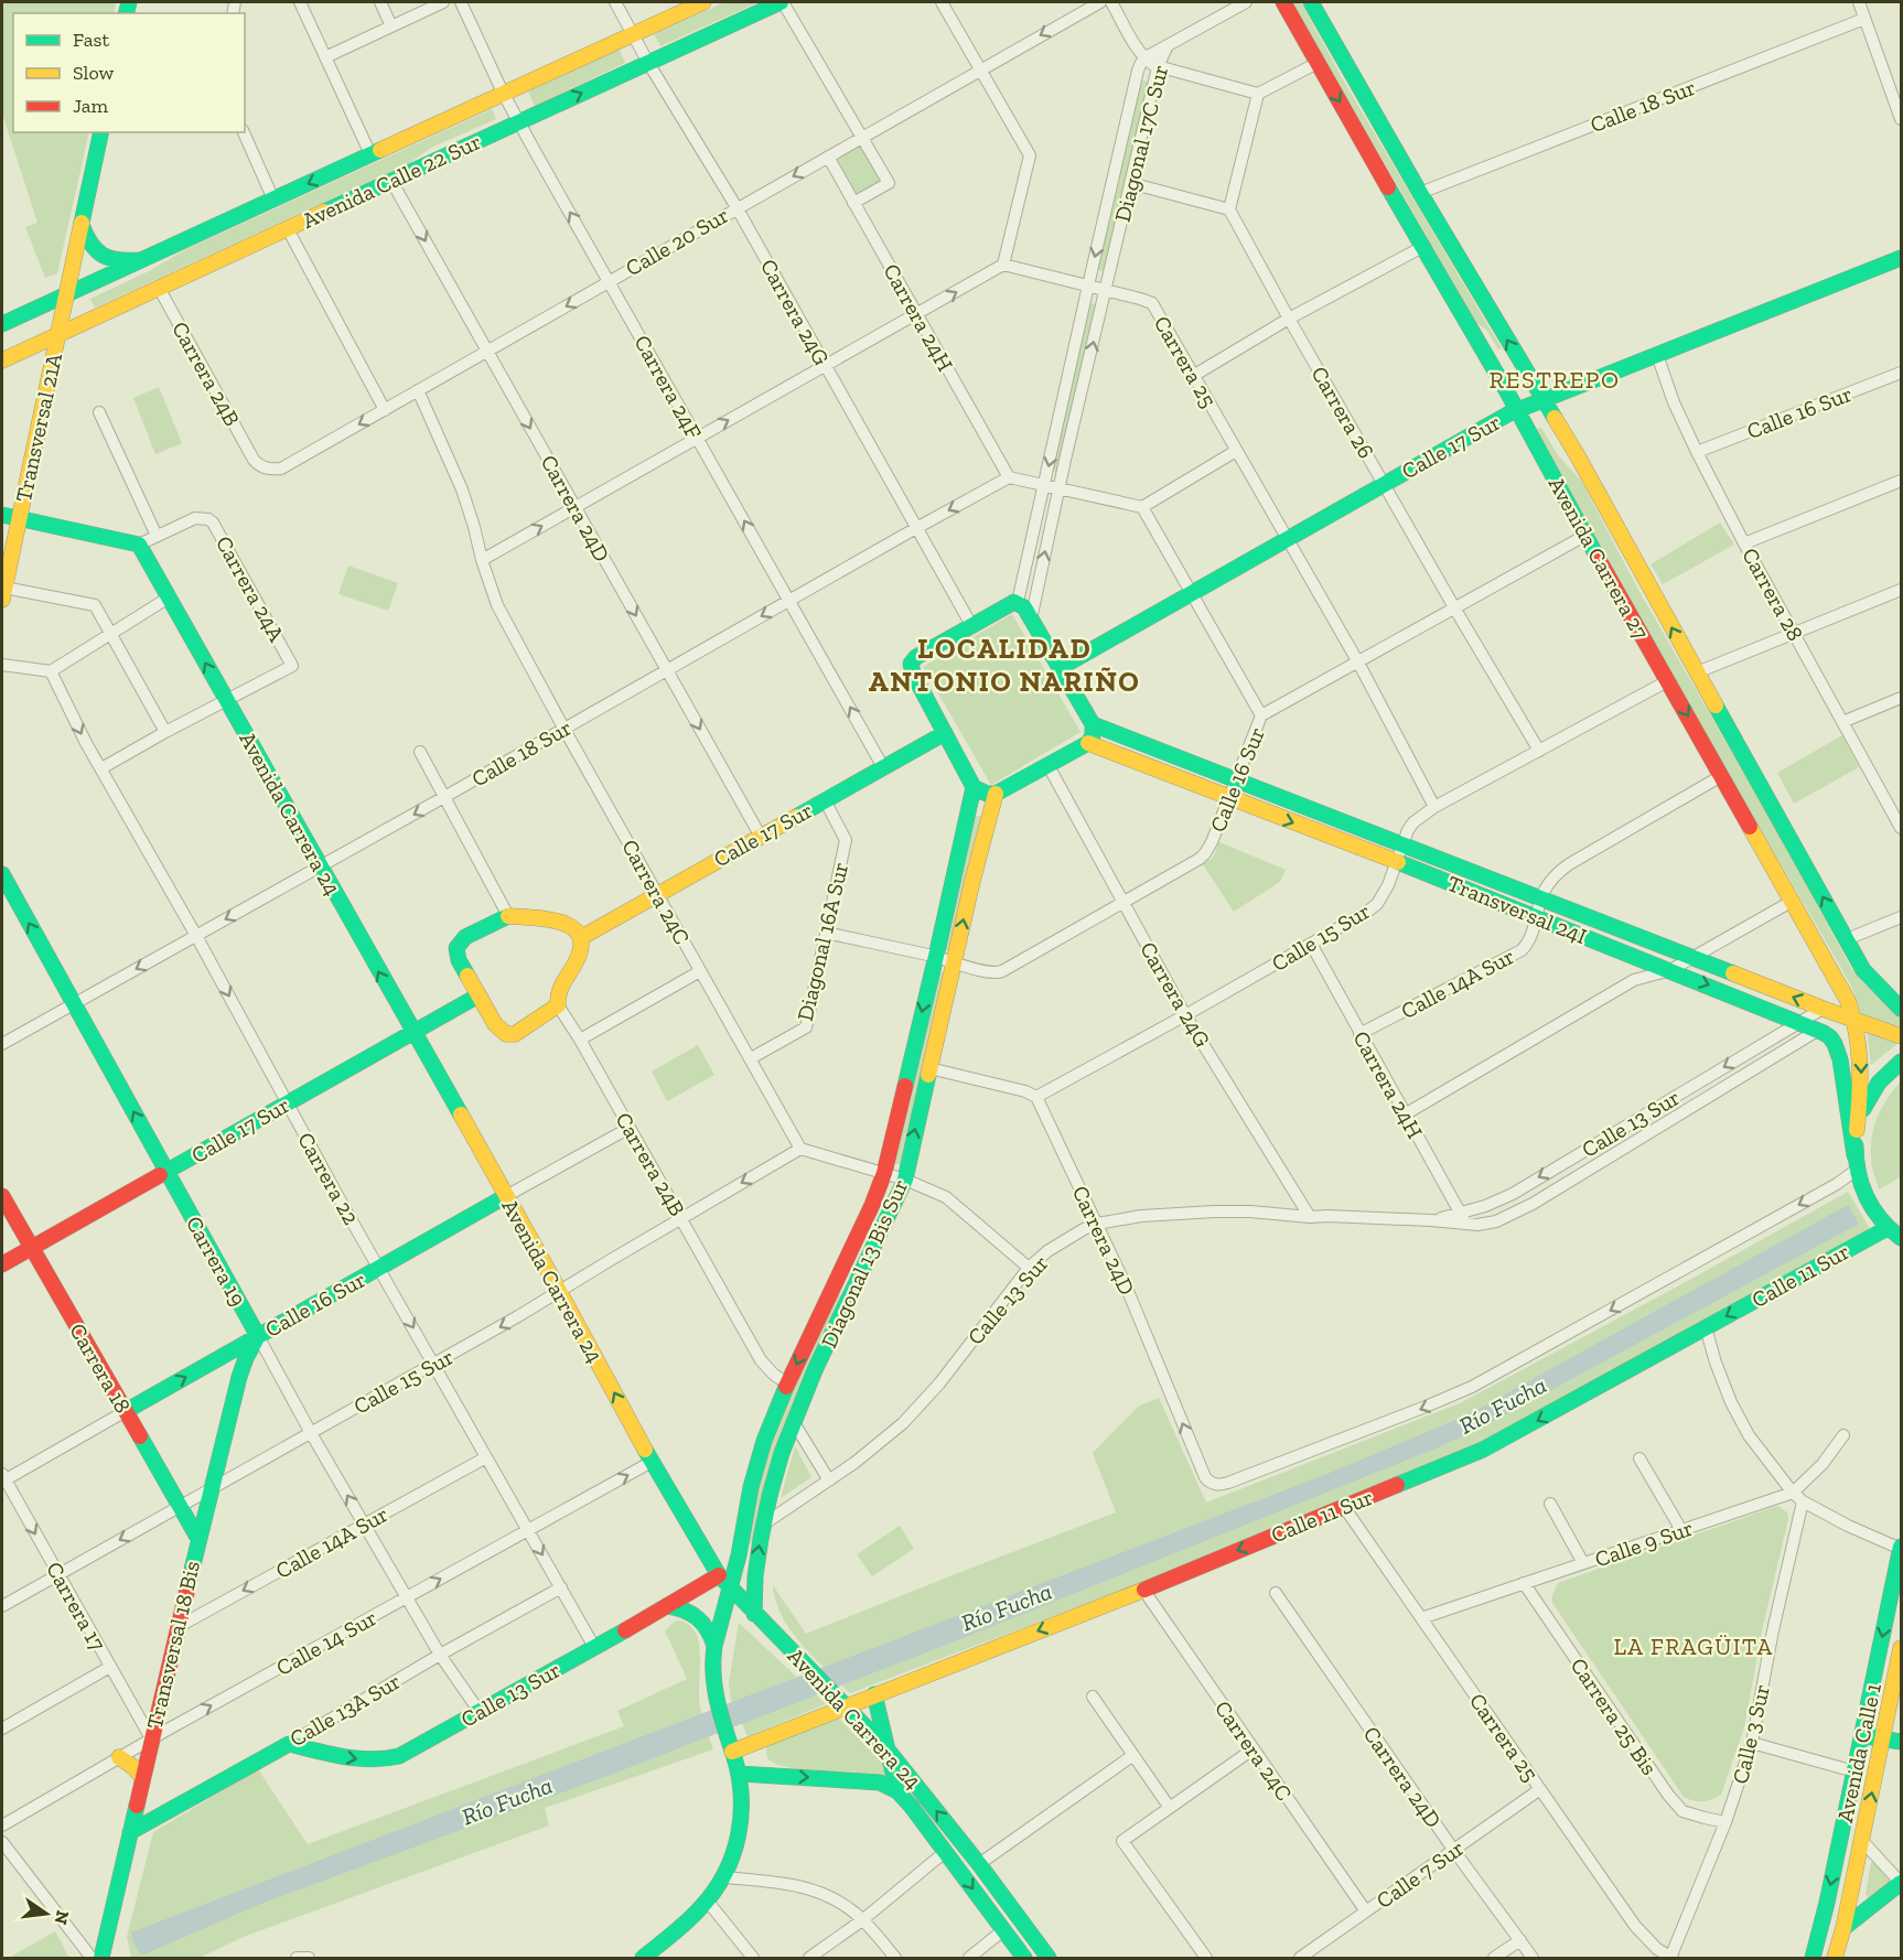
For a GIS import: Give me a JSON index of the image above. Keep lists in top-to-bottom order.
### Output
{
  "streets": {
    "main road": [
      "Avenida Calle 22 Sur",
      "Calle 16 Sur",
      "Transversal 21A",
      "Calle 17 Sur",
      "Avenida Carrera 27",
      "Avenida Carrera 24",
      "Transversal 24I",
      "Calle 13 Sur",
      "Carrera 19",
      "Diagonal 13 Bis Sur",
      "Calle 11 Sur",
      "Carrera 18",
      "Transversal 18 Bis",
      "Calle 13A Sur",
      "Avenida Calle 1"
    ],
    "street": [
      "Calle 18 Sur",
      "Diagonal 17C Sur",
      "Calle 20 Sur",
      "Carrera 24G",
      "Carrera 24H",
      "Carrera 25",
      "Carrera 24B",
      "Carrera 24F",
      "Carrera 26",
      "Carrera 24D",
      "Carrera 24A",
      "Carrera 28",
      "Carrera 24C",
      "Calle 15 Sur",
      "Diagonal 16A Sur",
      "Calle 14A Sur",
      "Carrera 22",
      "Calle 9 Sur",
      "Carrera 17",
      "Calle 14 Sur",
      "Carrera 25 Bis",
      "Calle 3 Sur",
      "Calle 7 Sur"
    ]
  },
  "crossings": [
    ["Calle 18 Sur", "Carrera 24G"],
    ["Calle 18 Sur", "Carrera 24H"],
    ["Calle 18 Sur", "Carrera 24F"],
    ["Calle 18 Sur", "Carrera 24D"],
    ["Calle 18 Sur", "Avenida Carrera 27"],
    ["Calle 18 Sur", "Avenida Carrera 24"],
    ["Calle 18 Sur", "Carrera 24C"],
    ["Calle 18 Sur", "Carrera 22"],
    ["Calle 18 Sur", "Carrera 19"],
    ["Diagonal 17C Sur", "Carrera 25"],
    ["Avenida Calle 22 Sur", "Carrera 24G"],
    ["Avenida Calle 22 Sur", "Carrera 24B"],
    ["Avenida Calle 22 Sur", "Carrera 24F"],
    ["Avenida Calle 22 Sur", "Transversal 21A"],
    ["Avenida Calle 22 Sur", "Carrera 24D"],
    ["Calle 20 Sur", "Carrera 24G"],
    ["Calle 20 Sur", "Carrera 24H"],
    ["Calle 20 Sur", "Carrera 24B"],
    ["Calle 20 Sur", "Carrera 24F"],
    ["Calle 20 Sur", "Carrera 24D"],
    ["Calle 20 Sur", "Carrera 24C"],
    ["Carrera 24G", "Calle 16 Sur"],
    ["Carrera 24G", "Calle 15 Sur"],
    ["Carrera 24G", "Calle 13 Sur"],
    ["Carrera 24H", "Calle 15 Sur"],
    ["Carrera 24H", "Calle 14A Sur"],
    ["Carrera 24H", "Calle 13 Sur"],
    ["Carrera 25", "Calle 16 Sur"],
    ["Carrera 25", "Calle 17 Sur"],
    ["Carrera 25", "Calle 15 Sur"],
    ["Carrera 25", "Calle 11 Sur"],
    ["Carrera 25", "Calle 9 Sur"],
    ["Carrera 25", "Calle 3 Sur"],
    ["Carrera 25", "Calle 7 Sur"],
    ["Carrera 24B", "Calle 16 Sur"],
    ["Carrera 24B", "Calle 17 Sur"],
    ["Carrera 24B", "Calle 15 Sur"],
    ["Carrera 24B", "Diagonal 13 Bis Sur"],
    ["Carrera 24F", "Calle 17 Sur"],
    ["Carrera 26", "Calle 16 Sur"],
    ["Carrera 26", "Calle 17 Sur"],
    ["Carrera 26", "Calle 15 Sur"],
    ["Calle 16 Sur", "Avenida Carrera 27"],
    ["Calle 16 Sur", "Carrera 28"],
    ["Calle 16 Sur", "Avenida Carrera 24"],
    ["Calle 16 Sur", "Transversal 24I"],
    ["Calle 16 Sur", "Carrera 22"],
    ["Calle 16 Sur", "Carrera 19"],
    ["Calle 16 Sur", "Diagonal 13 Bis Sur"],
    ["Calle 16 Sur", "Carrera 18"],
    ["Calle 16 Sur", "Carrera 17"],
    ["Calle 16 Sur", "Transversal 18 Bis"],
    ["Calle 17 Sur", "Carrera 24D"],
    ["Calle 17 Sur", "Avenida Carrera 27"],
    ["Calle 17 Sur", "Carrera 28"],
    ["Calle 17 Sur", "Avenida Carrera 24"],
    ["Calle 17 Sur", "Carrera 24C"],
    ["Calle 17 Sur", "Diagonal 16A Sur"],
    ["Calle 17 Sur", "Carrera 22"],
    ["Calle 17 Sur", "Carrera 19"],
    ["Calle 17 Sur", "Carrera 18"],
    ["Carrera 24D", "Transversal 24I"],
    ["Carrera 24D", "Calle 15 Sur"],
    ["Carrera 24D", "Calle 13 Sur"],
    ["Carrera 24D", "Calle 7 Sur"],
    ["Avenida Carrera 27", "Transversal 24I"],
    ["Avenida Carrera 27", "Calle 15 Sur"],
    ["Avenida Carrera 27", "Calle 14A Sur"],
    ["Carrera 24A", "Avenida Carrera 24"],
    ["Avenida Carrera 24", "Calle 15 Sur"],
    ["Avenida Carrera 24", "Calle 13 Sur"],
    ["Avenida Carrera 24", "Diagonal 13 Bis Sur"],
    ["Avenida Carrera 24", "Calle 11 Sur"],
    ["Avenida Carrera 24", "Calle 14 Sur"],
    ["Carrera 24C", "Calle 15 Sur"],
    ["Carrera 24C", "Diagonal 16A Sur"],
    ["Carrera 24C", "Calle 11 Sur"],
    ["Carrera 24C", "Calle 7 Sur"],
    ["Transversal 24I", "Calle 15 Sur"],
    ["Transversal 24I", "Calle 14A Sur"],
    ["Transversal 24I", "Calle 13 Sur"],
    ["Calle 15 Sur", "Carrera 22"],
    ["Calle 15 Sur", "Carrera 19"],
    ["Calle 15 Sur", "Carrera 18"],
    ["Calle 15 Sur", "Carrera 17"],
    ["Calle 15 Sur", "Transversal 18 Bis"],
    ["Calle 14A Sur", "Carrera 22"],
    ["Calle 14A Sur", "Carrera 19"],
    ["Calle 14A Sur", "Transversal 18 Bis"],
    ["Calle 13 Sur", "Carrera 22"],
    ["Calle 13 Sur", "Carrera 19"],
    ["Calle 13 Sur", "Diagonal 13 Bis Sur"],
    ["Calle 13 Sur", "Calle 13A Sur"],
    ["Carrera 22", "Calle 14 Sur"],
    ["Carrera 22", "Calle 13A Sur"],
    ["Carrera 19", "Calle 14 Sur"],
    ["Carrera 19", "Transversal 18 Bis"],
    ["Carrera 19", "Calle 13A Sur"],
    ["Diagonal 13 Bis Sur", "Calle 11 Sur"],
    ["Carrera 18", "Transversal 18 Bis"],
    ["Calle 9 Sur", "Carrera 25 Bis"],
    ["Calle 9 Sur", "Calle 3 Sur"],
    ["Carrera 17", "Calle 14 Sur"],
    ["Carrera 17", "Transversal 18 Bis"],
    ["Calle 14 Sur", "Transversal 18 Bis"],
    ["Transversal 18 Bis", "Calle 13A Sur"],
    ["Carrera 25 Bis", "Calle 3 Sur"]
  ],
  "one_way": [
    "Calle 18 Sur",
    "Calle 20 Sur",
    "Carrera 24F",
    "Carrera 22",
    "Carrera 19",
    "Calle 11 Sur",
    "Carrera 17",
    "Calle 14 Sur"
  ],
  "districts": ["RESTREPO", "LOCALIDAD ANTONIO NARIÑO", "LA FRAGÜITA"],
  "water": ["Río Fucha"],
  "legend": ["Fast", "Slow", "Jam"],
  "north": "right"
}
